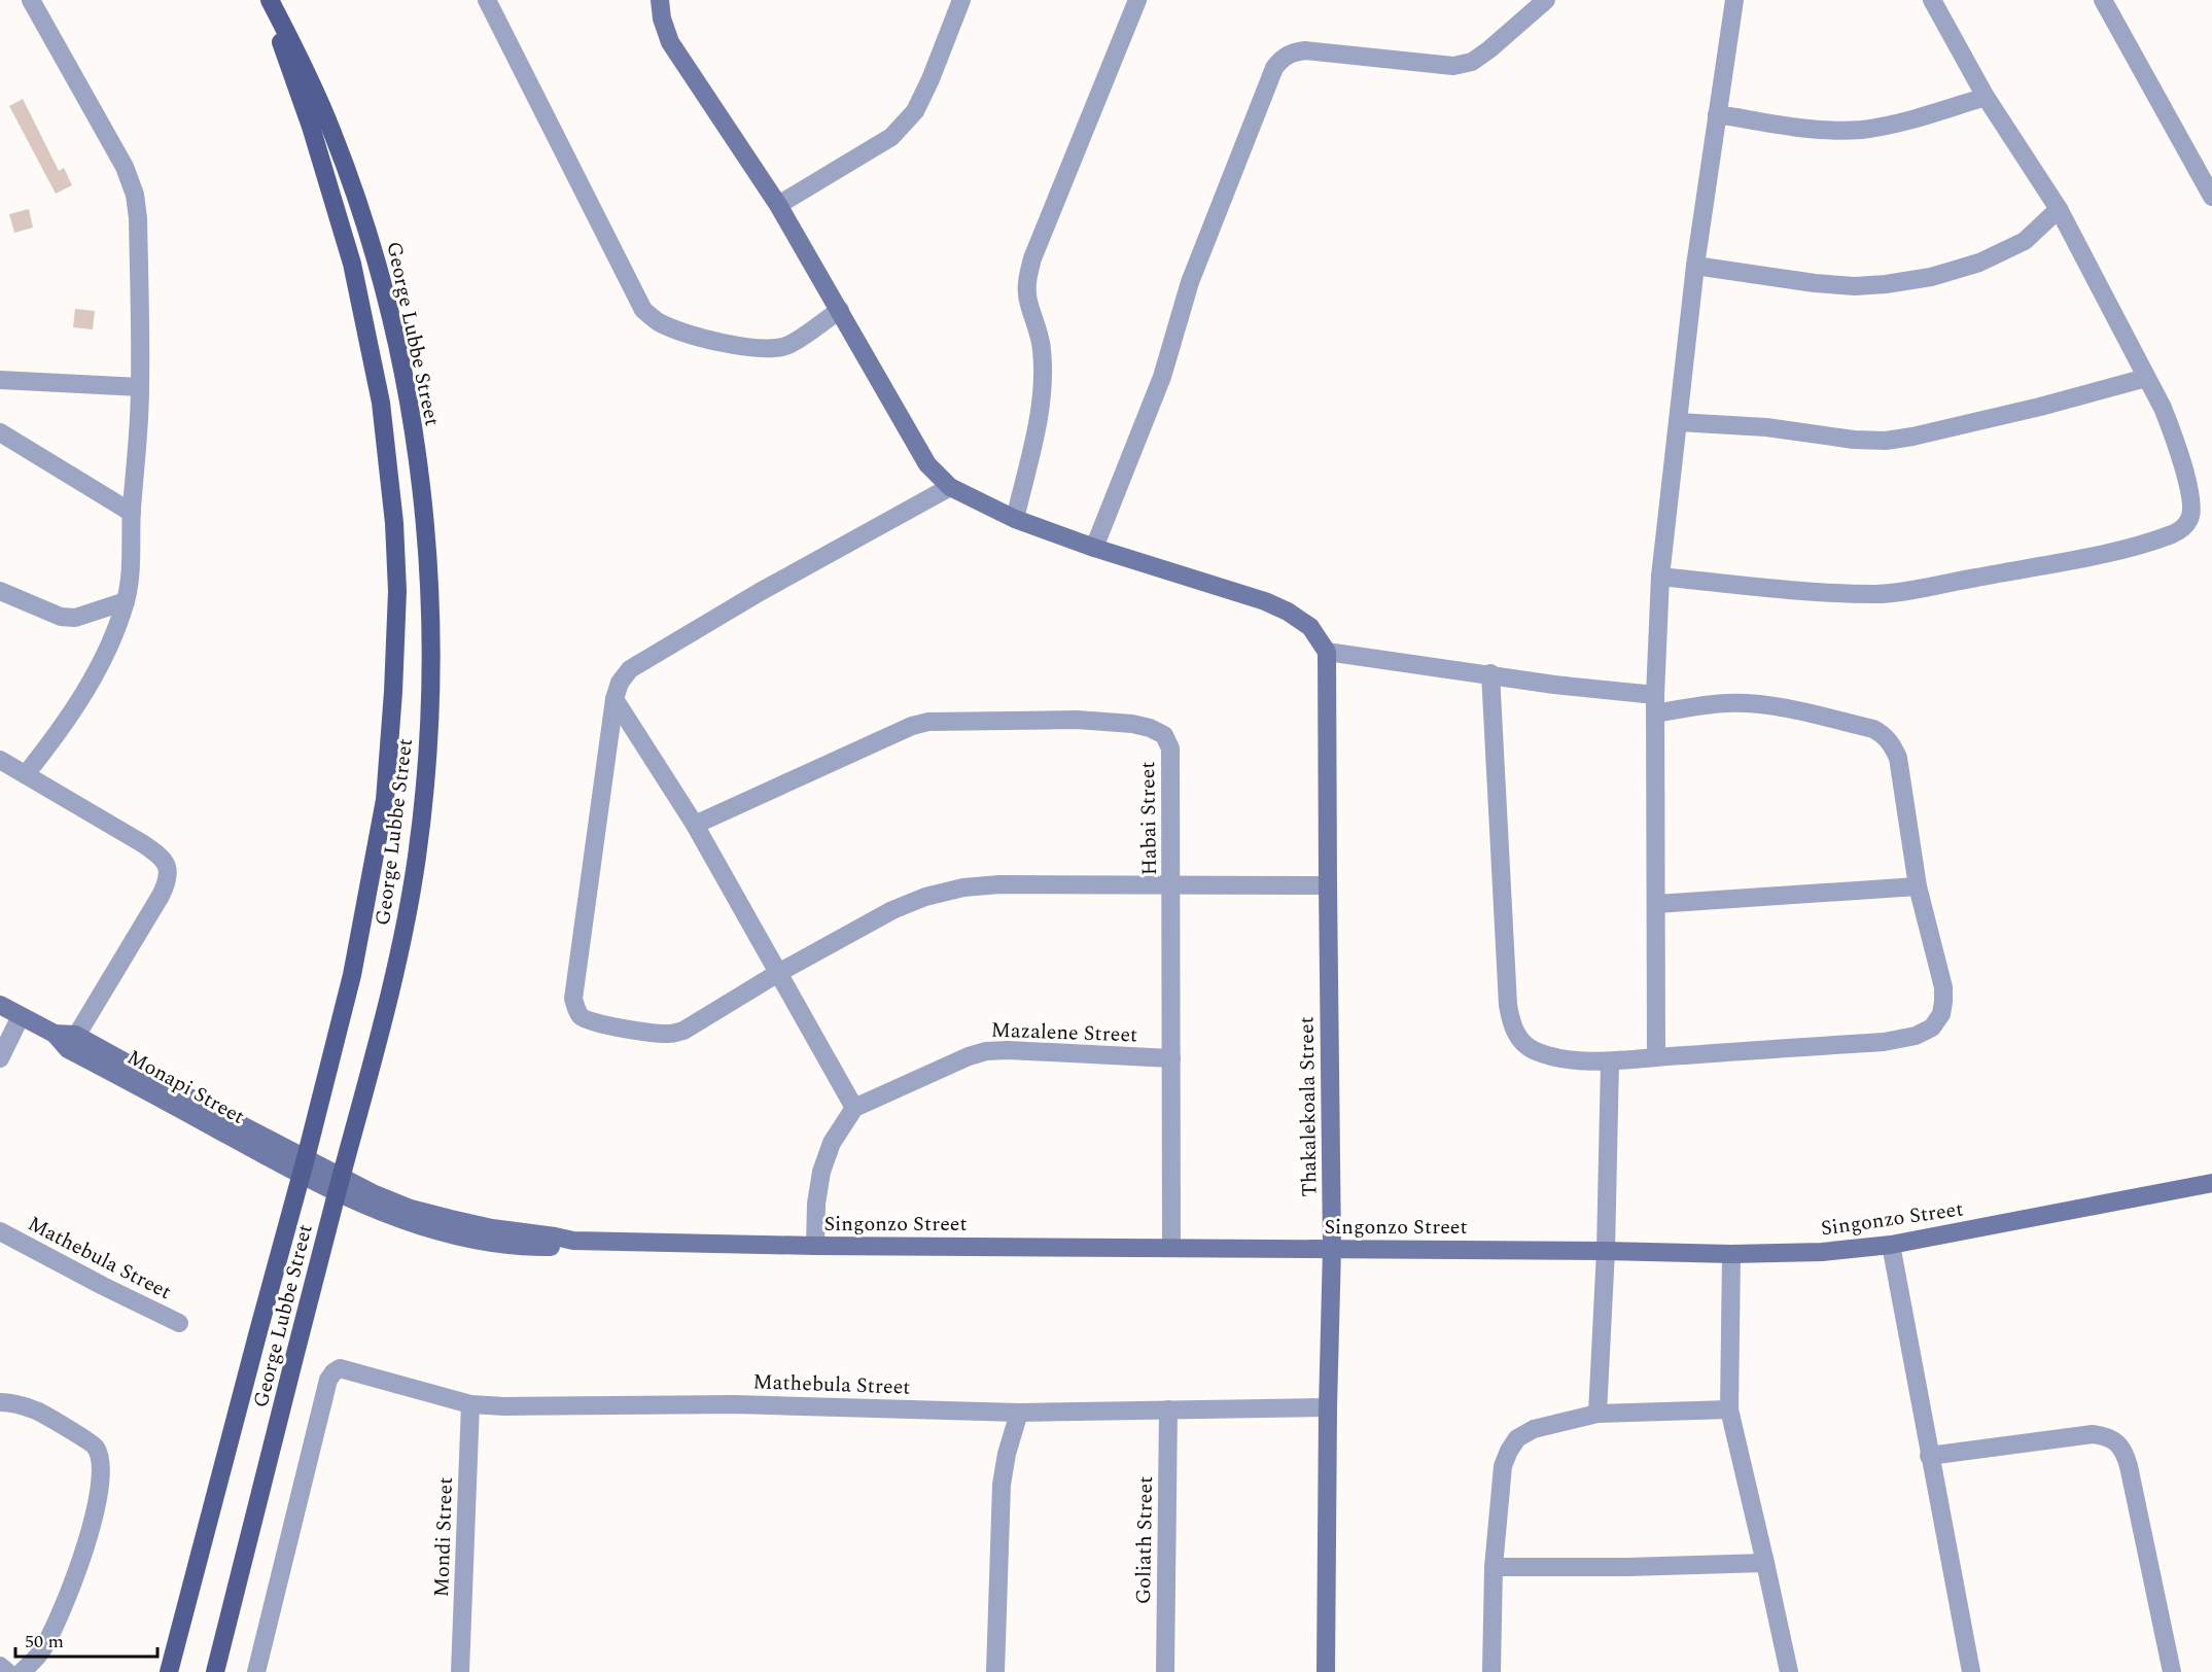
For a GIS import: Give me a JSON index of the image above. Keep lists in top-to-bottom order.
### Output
{
  "streets": {
    "main road": ["George Lubbe Street"],
    "street": [
      "Habai Street",
      "Mazalene Street",
      "Monapi Street",
      "Thakalekoala Street",
      "Singonzo Street",
      "Mathebula Street",
      "Mondi Street",
      "Goliath Street"
    ]
  },
  "crossings": [
    ["George Lubbe Street", "Monapi Street"],
    ["George Lubbe Street", "Singonzo Street"],
    ["Habai Street", "Mazalene Street"],
    ["Habai Street", "Singonzo Street"],
    ["Monapi Street", "Singonzo Street"],
    ["Thakalekoala Street", "Singonzo Street"],
    ["Thakalekoala Street", "Mathebula Street"],
    ["Mathebula Street", "Mondi Street"],
    ["Mathebula Street", "Goliath Street"]
  ],
  "scale_bar": "50 m"
}
